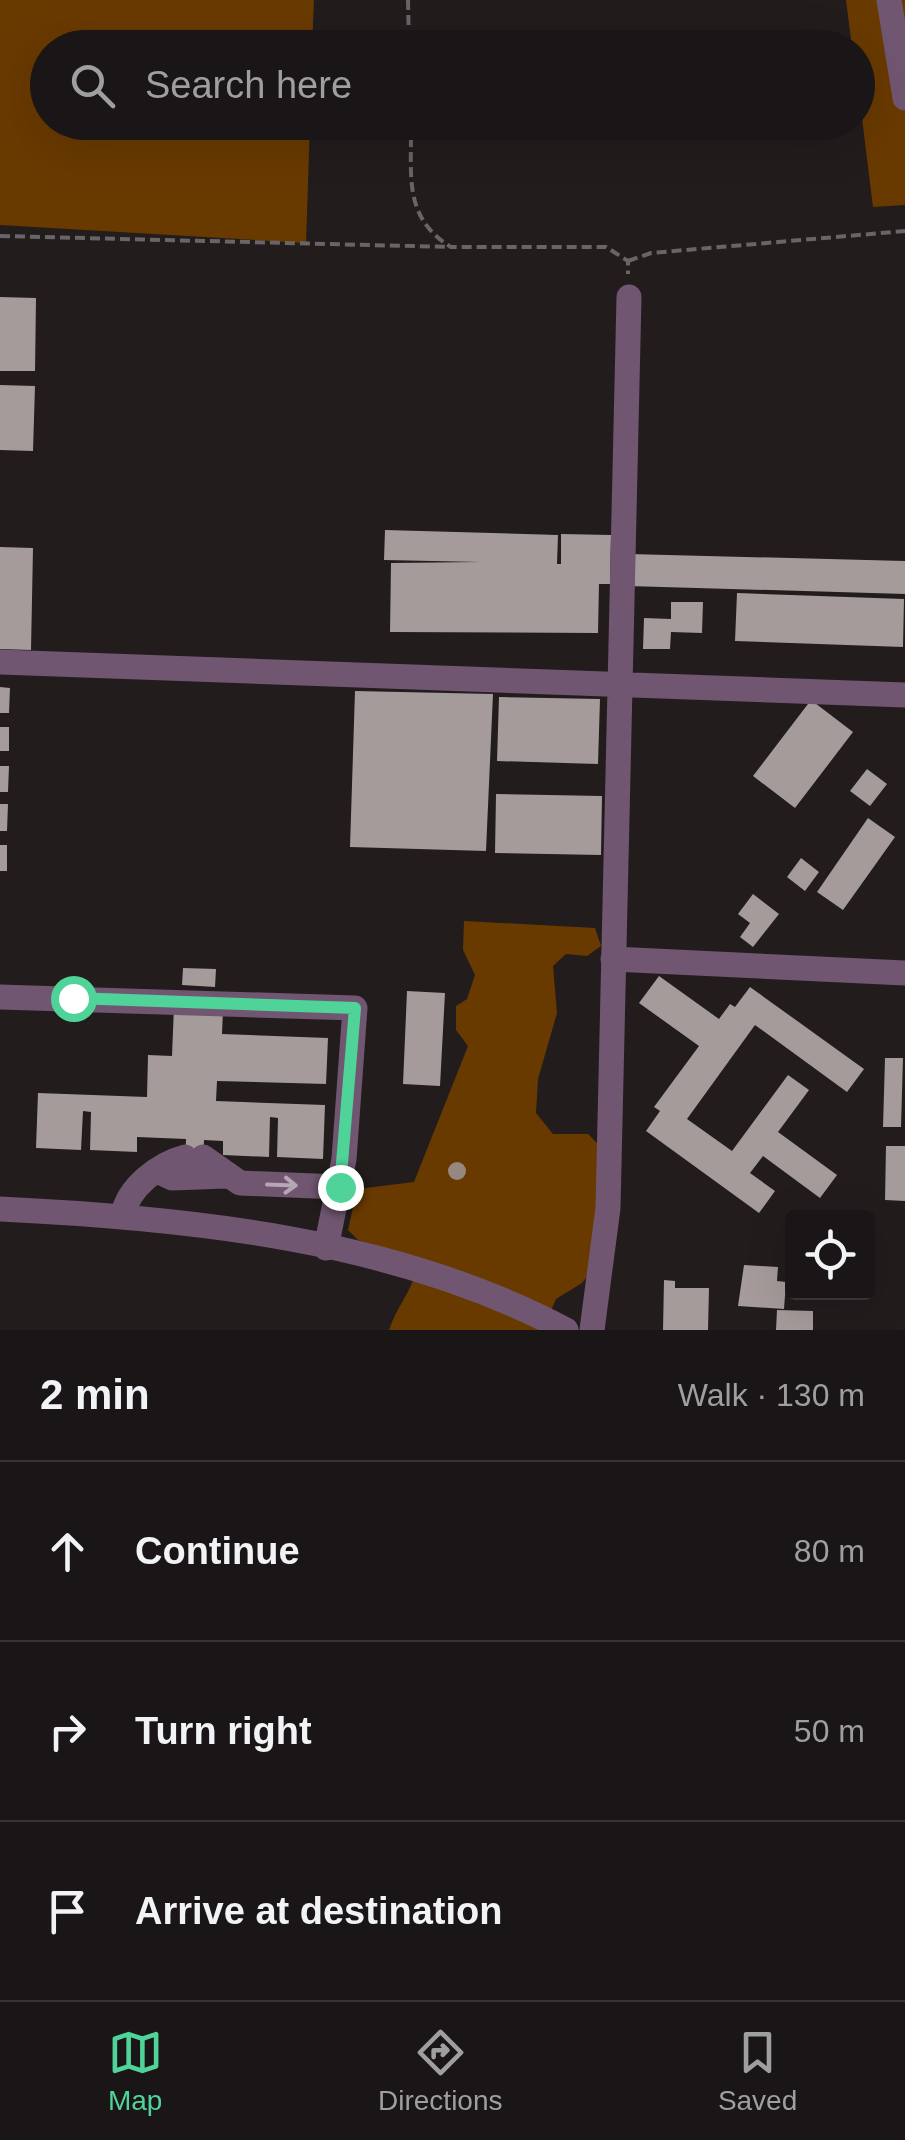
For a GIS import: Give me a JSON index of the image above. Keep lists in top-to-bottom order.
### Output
{
  "page": {
    "search": "Search here",
    "heading": ["2 min", "Walk · 130 m"],
    "list": [
      ["Continue", "80 m"],
      ["Turn right", "50 m"],
      "Arrive at destination"
    ],
    "nav": ["Map", "Directions", "Saved"]
  }
}
